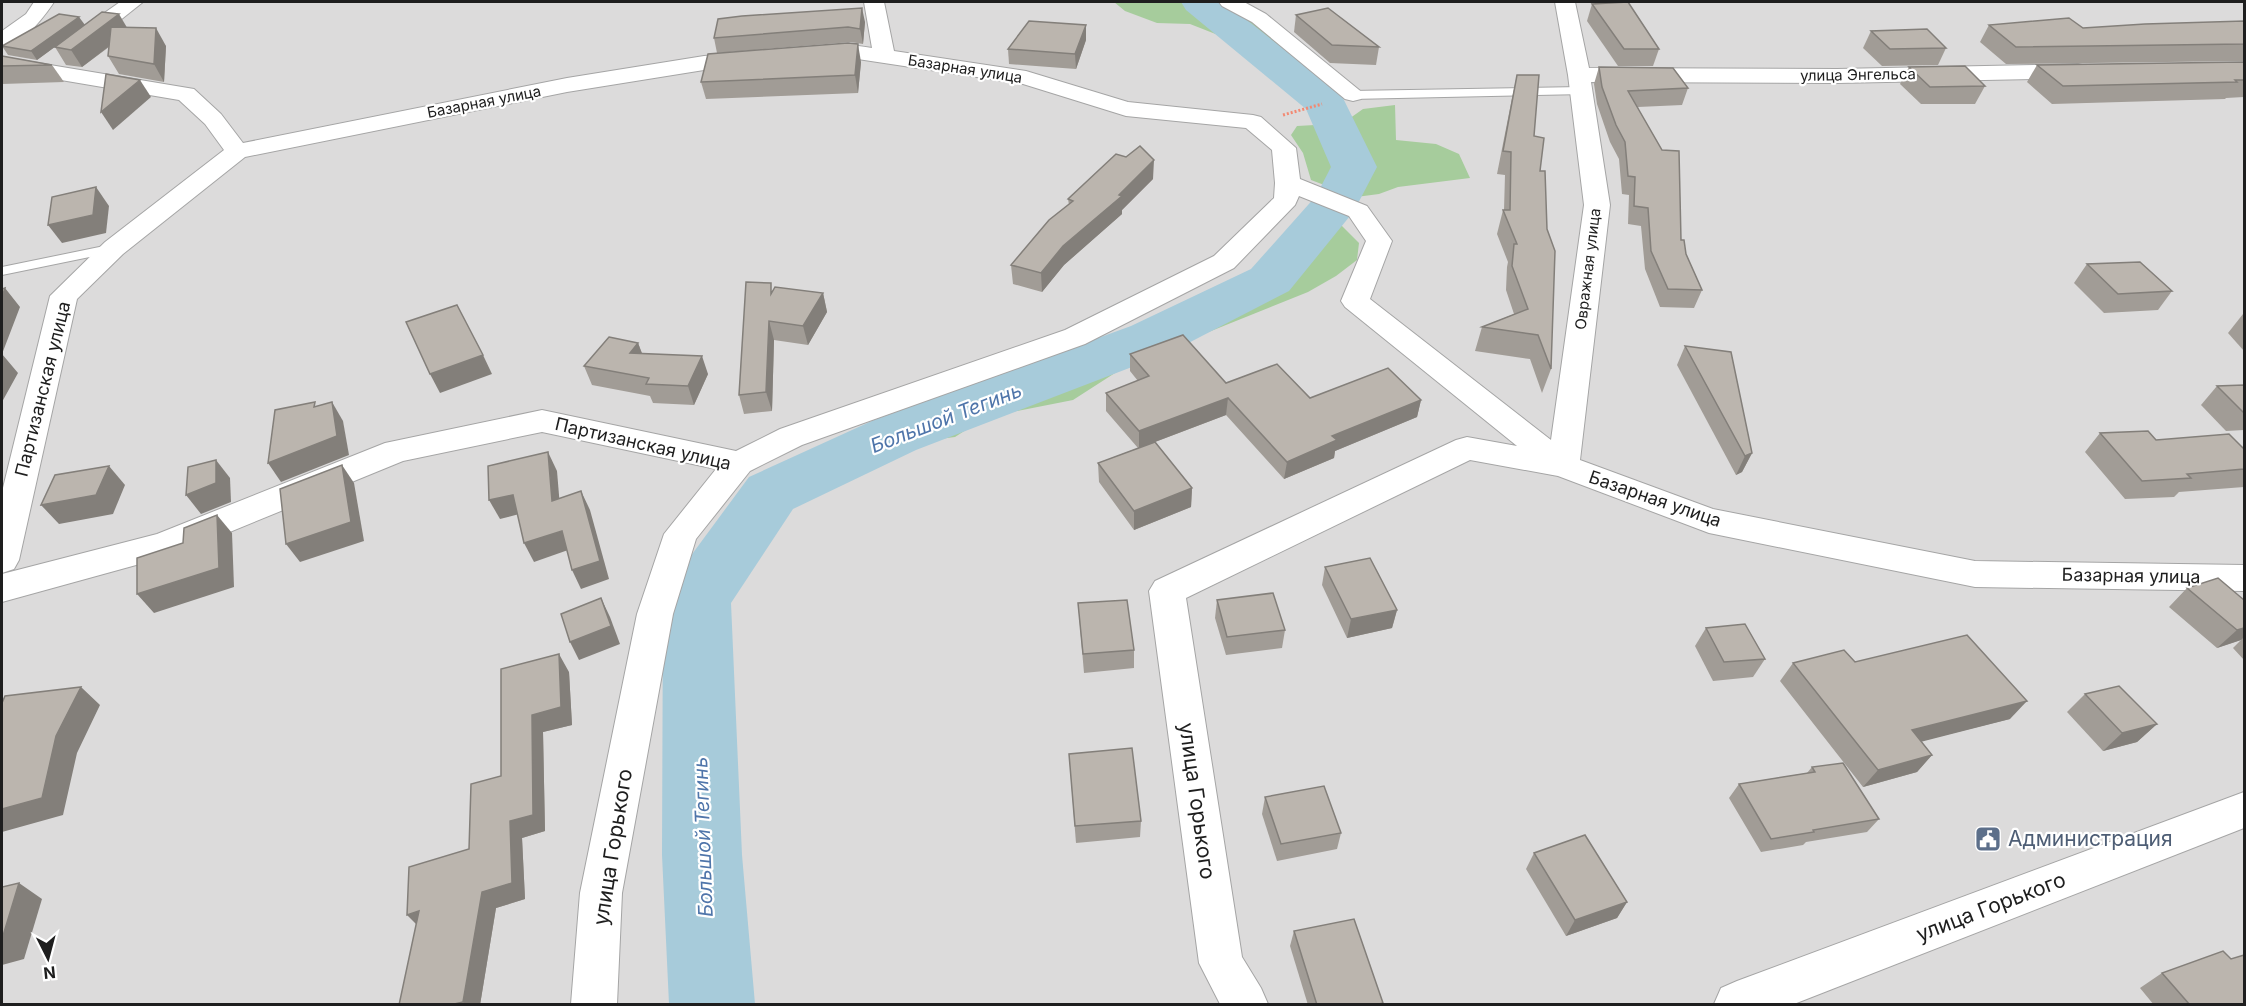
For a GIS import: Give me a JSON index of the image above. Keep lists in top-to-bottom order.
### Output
{
  "streets": {
    "street": [
      "Базарная улица",
      "улица Энгельса",
      "Овражная улица",
      "Партизанская улица",
      "улица Горького"
    ]
  },
  "crossings": [
    ["Базарная улица", "Овражная улица"],
    ["Базарная улица", "Партизанская улица"],
    ["Базарная улица", "улица Горького"],
    ["улица Энгельса", "Овражная улица"],
    ["Партизанская улица", "улица Горького"]
  ],
  "water": ["Большой Тегинь"],
  "places": {
    "public building": ["Администрация"]
  },
  "north": "bottom"
}
